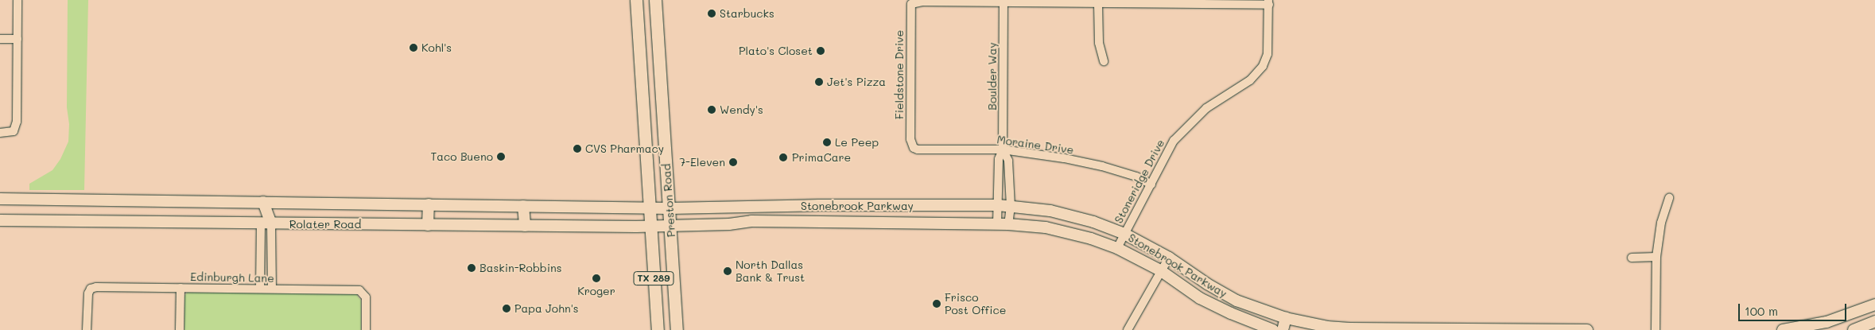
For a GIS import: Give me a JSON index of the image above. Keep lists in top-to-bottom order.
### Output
{
  "streets": {
    "main road": [
      "Preston Road",
      "Stonebrook Parkway",
      "Rolater Road",
      "TX 289"
    ],
    "street": [
      "Fieldstone Drive",
      "Boulder Way",
      "Moraine Drive",
      "Stoneridge Drive",
      "Edinburgh Lane"
    ]
  },
  "crossings": [
    ["Fieldstone Drive", "Boulder Way"],
    ["Fieldstone Drive", "Moraine Drive"],
    ["Boulder Way", "Moraine Drive"],
    ["Boulder Way", "Stonebrook Parkway"],
    ["Moraine Drive", "Stoneridge Drive"],
    ["Stoneridge Drive", "Stonebrook Parkway"],
    ["Preston Road", "Stonebrook Parkway"],
    ["Preston Road", "Rolater Road"],
    ["Stonebrook Parkway", "Rolater Road"]
  ],
  "places": [
    "Starbucks",
    "Kohl's",
    "Plato's Closet",
    "Jet's Pizza",
    "Wendy's",
    "Le Peep",
    "CVS Pharmacy",
    "Taco Bueno",
    "PrimaCare",
    "7-Eleven",
    "Baskin-Robbins",
    "North Dallas Bank & Trust",
    "Kroger",
    "Frisco Post Office",
    "Papa John's"
  ],
  "scale_bar": "100 m"
}
